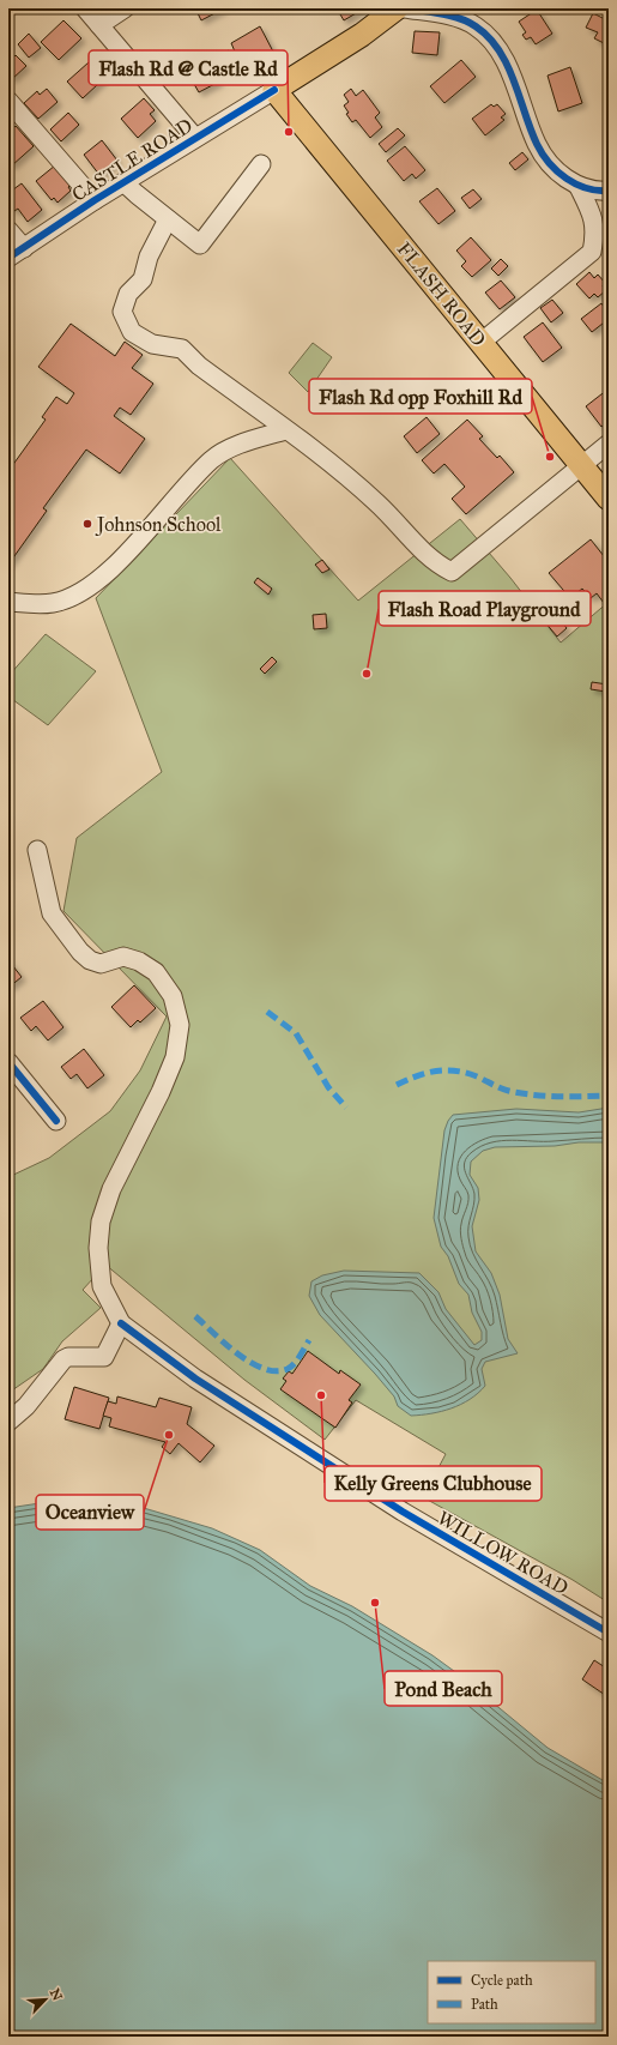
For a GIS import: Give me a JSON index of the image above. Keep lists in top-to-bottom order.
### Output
{
  "streets": {
    "main road": ["CASTLE ROAD", "FLASH ROAD"],
    "street": ["WILLOW ROAD"]
  },
  "crossings": [
    ["CASTLE ROAD", "FLASH ROAD"]
  ],
  "places": [
    "Flash Rd @ Castle Rd",
    "Flash Rd opp Foxhill Rd",
    "Johnson School",
    "Flash Road Playground",
    "Kelly Greens Clubhouse",
    "Oceanview",
    "Pond Beach"
  ],
  "legend": ["Cycle path", "Path"],
  "north": "top right"
}
